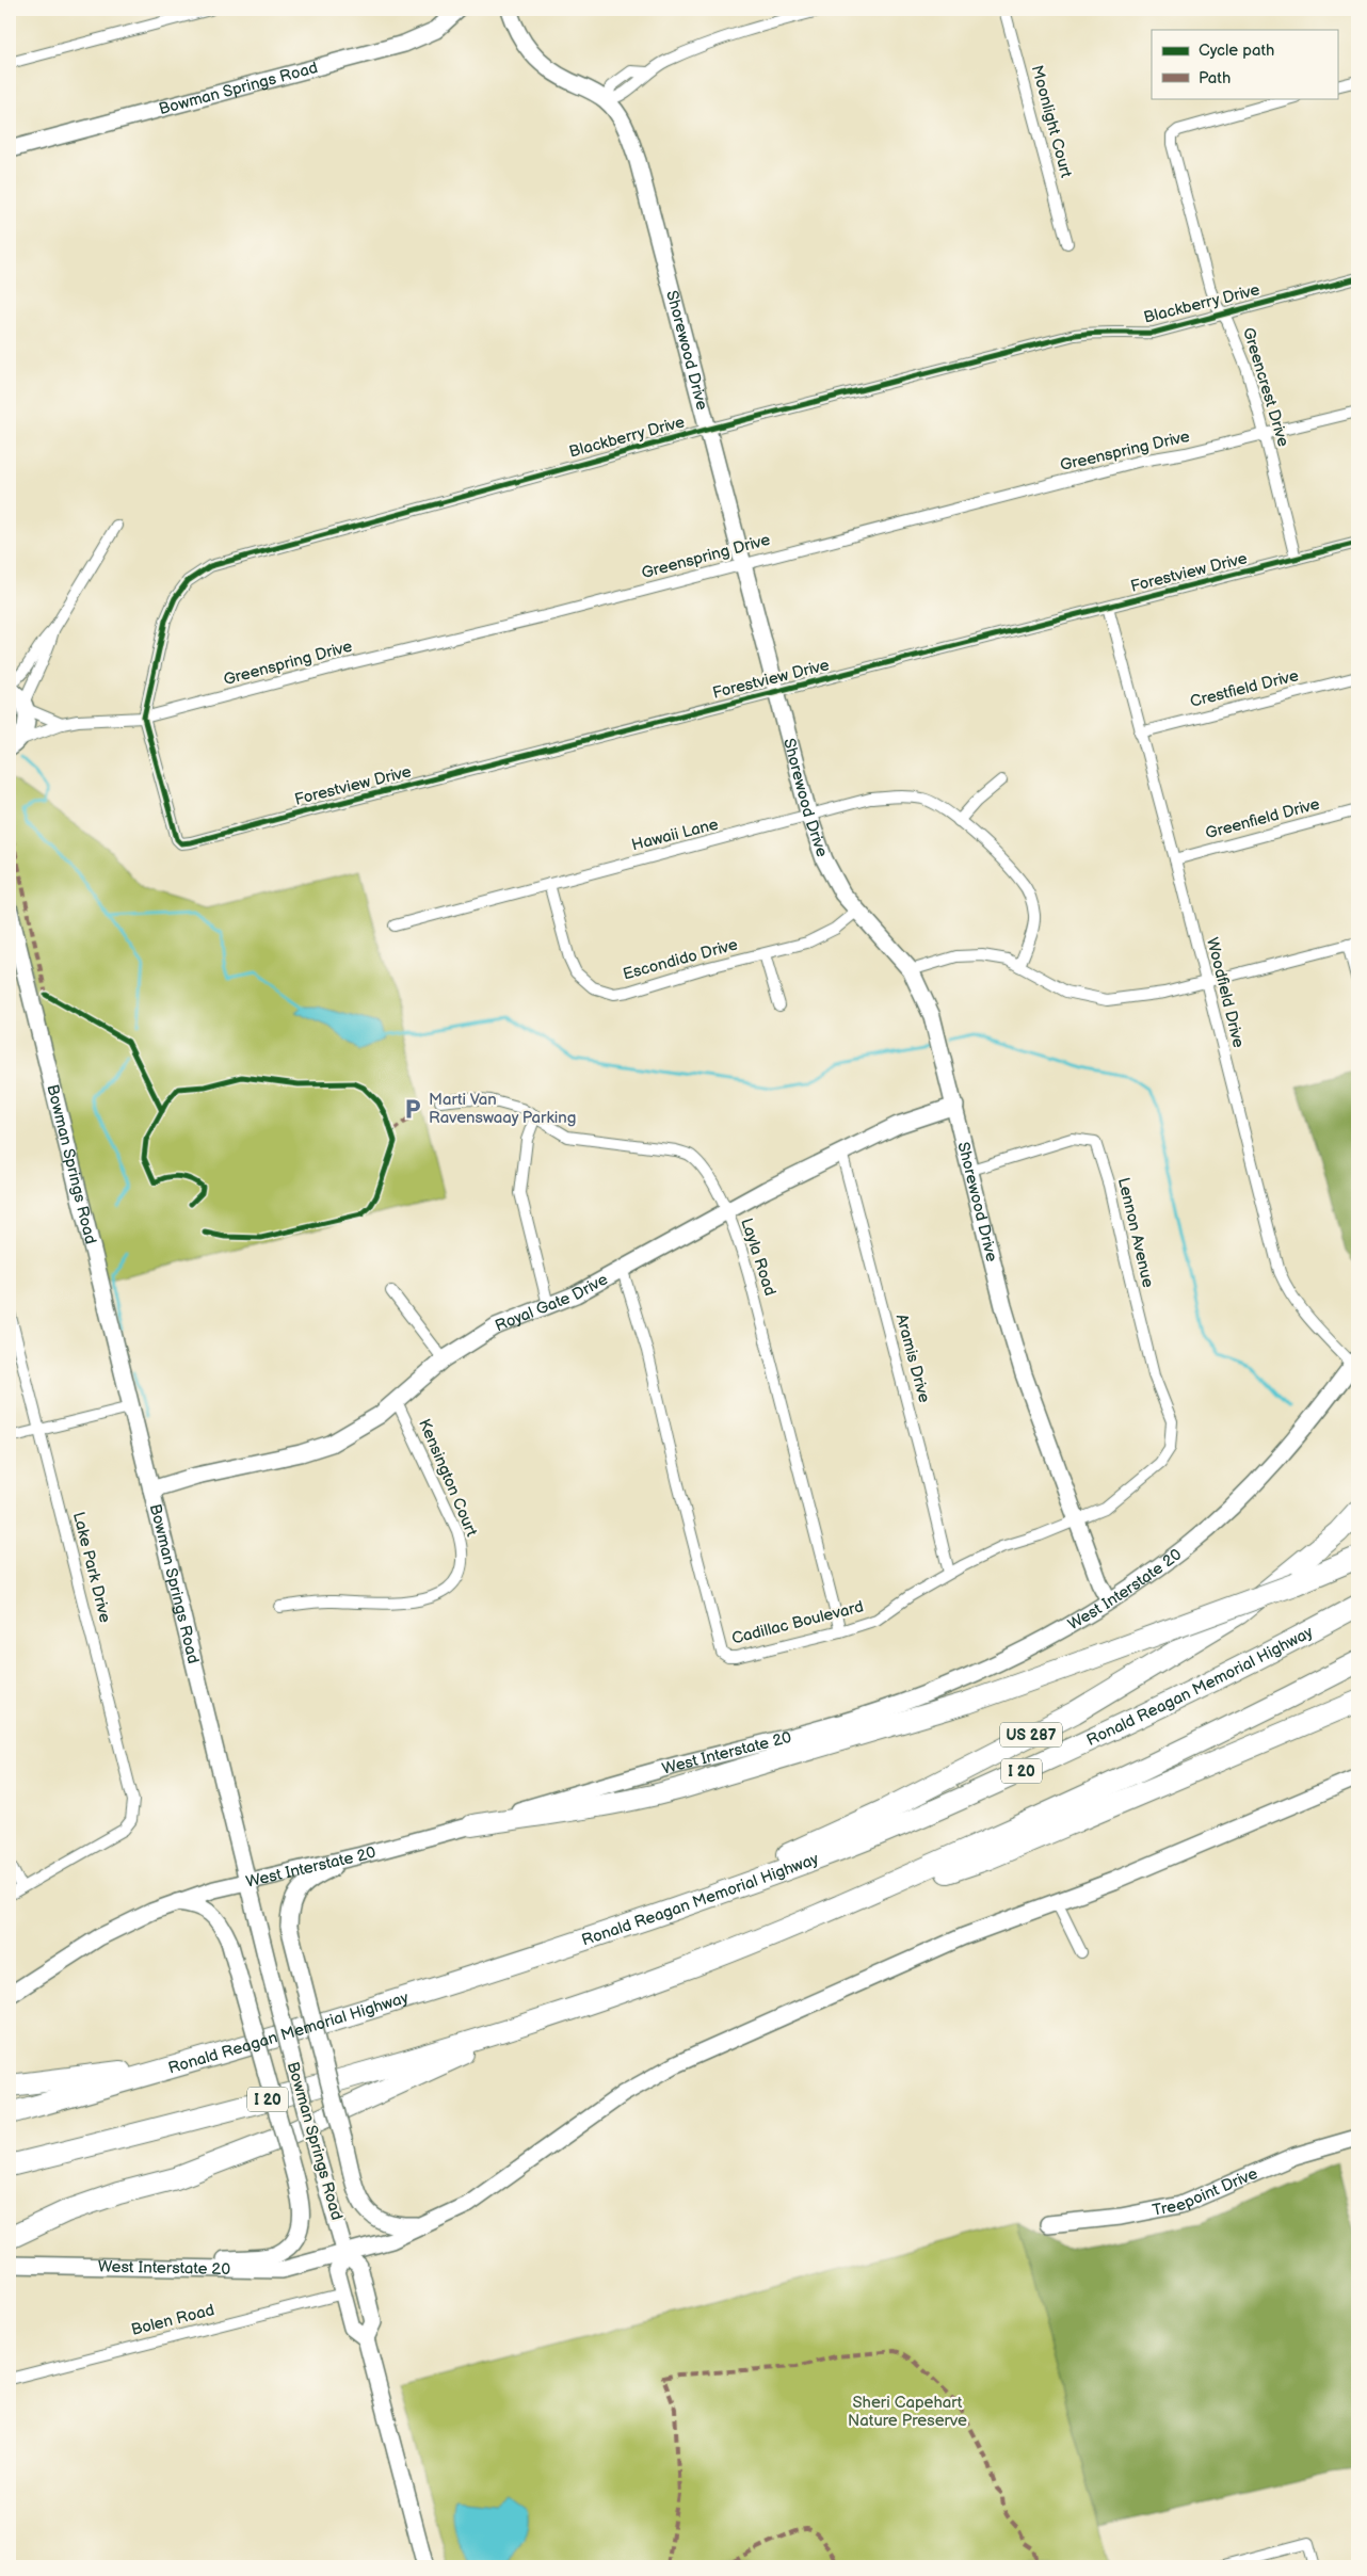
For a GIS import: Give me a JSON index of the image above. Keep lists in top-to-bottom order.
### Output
{
  "streets": {
    "highway": ["Ronald Reagan Memorial Highway", "US 287", "I 20"],
    "street": [
      "Bowman Springs Road",
      "Moonlight Court",
      "Blackberry Drive",
      "Shorewood Drive",
      "Greencrest Drive",
      "Greenspring Drive",
      "Forestview Drive",
      "Crestfield Drive",
      "Greenfield Drive",
      "Hawaii Lane",
      "Escondido Drive",
      "Woodfield Drive",
      "Lennon Avenue",
      "Layla Road",
      "Royal Gate Drive",
      "Aramis Drive",
      "Kensington Court",
      "Lake Park Drive",
      "West Interstate 20",
      "Cadillac Boulevard",
      "Treepoint Drive",
      "Bolen Road"
    ]
  },
  "crossings": [
    ["Bowman Springs Road", "Royal Gate Drive"],
    ["Bowman Springs Road", "West Interstate 20"],
    ["Blackberry Drive", "Shorewood Drive"],
    ["Blackberry Drive", "Greencrest Drive"],
    ["Blackberry Drive", "Greenspring Drive"],
    ["Blackberry Drive", "Forestview Drive"],
    ["Shorewood Drive", "Greenspring Drive"],
    ["Shorewood Drive", "Forestview Drive"],
    ["Shorewood Drive", "Hawaii Lane"],
    ["Shorewood Drive", "Escondido Drive"],
    ["Shorewood Drive", "Lennon Avenue"],
    ["Shorewood Drive", "Royal Gate Drive"],
    ["Shorewood Drive", "West Interstate 20"],
    ["Shorewood Drive", "Cadillac Boulevard"],
    ["Greencrest Drive", "Greenspring Drive"],
    ["Greencrest Drive", "Forestview Drive"],
    ["Forestview Drive", "Woodfield Drive"],
    ["Crestfield Drive", "Woodfield Drive"],
    ["Greenfield Drive", "Woodfield Drive"],
    ["Hawaii Lane", "Escondido Drive"],
    ["Woodfield Drive", "West Interstate 20"],
    ["Lennon Avenue", "Cadillac Boulevard"],
    ["Layla Road", "Royal Gate Drive"],
    ["Layla Road", "Cadillac Boulevard"],
    ["Royal Gate Drive", "Aramis Drive"],
    ["Royal Gate Drive", "Kensington Court"],
    ["Royal Gate Drive", "Cadillac Boulevard"],
    ["Aramis Drive", "Cadillac Boulevard"],
    ["Ronald Reagan Memorial Highway", "US 287"]
  ],
  "parks": ["Sheri Capehart Nature Preserve"],
  "places": {
    "parking": ["Marti Van Ravenswaay Parking"]
  },
  "legend": ["Cycle path", "Path"]
}
